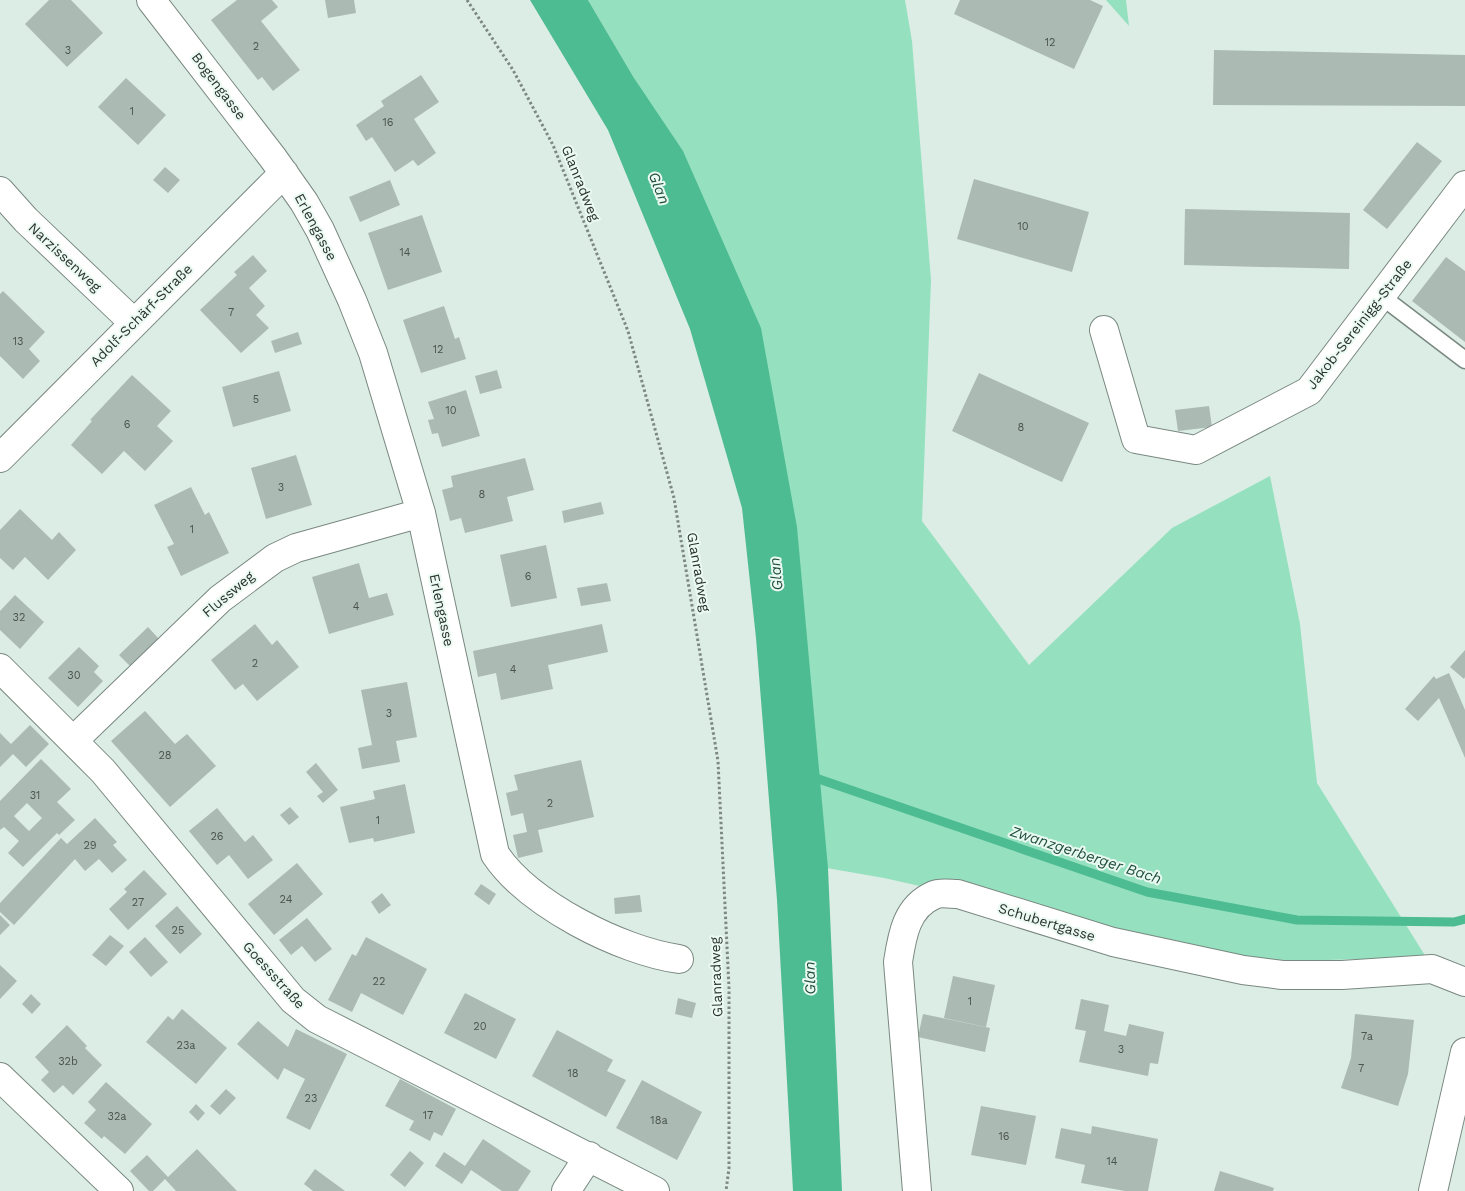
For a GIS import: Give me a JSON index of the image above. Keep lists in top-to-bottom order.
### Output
{
  "streets": {
    "street": [
      "Bogengasse",
      "Erlengasse",
      "Narzissenweg",
      "Adolf-Schärf-Straße",
      "Jakob-Sereinigg-Straße",
      "Flussweg",
      "Schubertgasse",
      "Goessstraße"
    ],
    "path": ["Glanradweg"]
  },
  "crossings": [
    ["Bogengasse", "Erlengasse"],
    ["Bogengasse", "Adolf-Schärf-Straße"],
    ["Erlengasse", "Adolf-Schärf-Straße"],
    ["Erlengasse", "Flussweg"],
    ["Narzissenweg", "Adolf-Schärf-Straße"],
    ["Flussweg", "Goessstraße"]
  ],
  "water": ["Glan", "Zwanzgerberger Bach"],
  "house_numbers": [
    "12",
    "2",
    "3",
    "1",
    "16",
    "10",
    "14",
    "7",
    "13",
    "12",
    "5",
    "10",
    "6",
    "8",
    "3",
    "8",
    "1",
    "6",
    "4",
    "32",
    "2",
    "4",
    "30",
    "3",
    "28",
    "31",
    "2",
    "1",
    "26",
    "29",
    "24",
    "27",
    "25",
    "22",
    "1",
    "20",
    "7a",
    "23a",
    "3",
    "32b",
    "7",
    "18",
    "23",
    "17",
    "32a",
    "18a",
    "16",
    "14"
  ]
}
